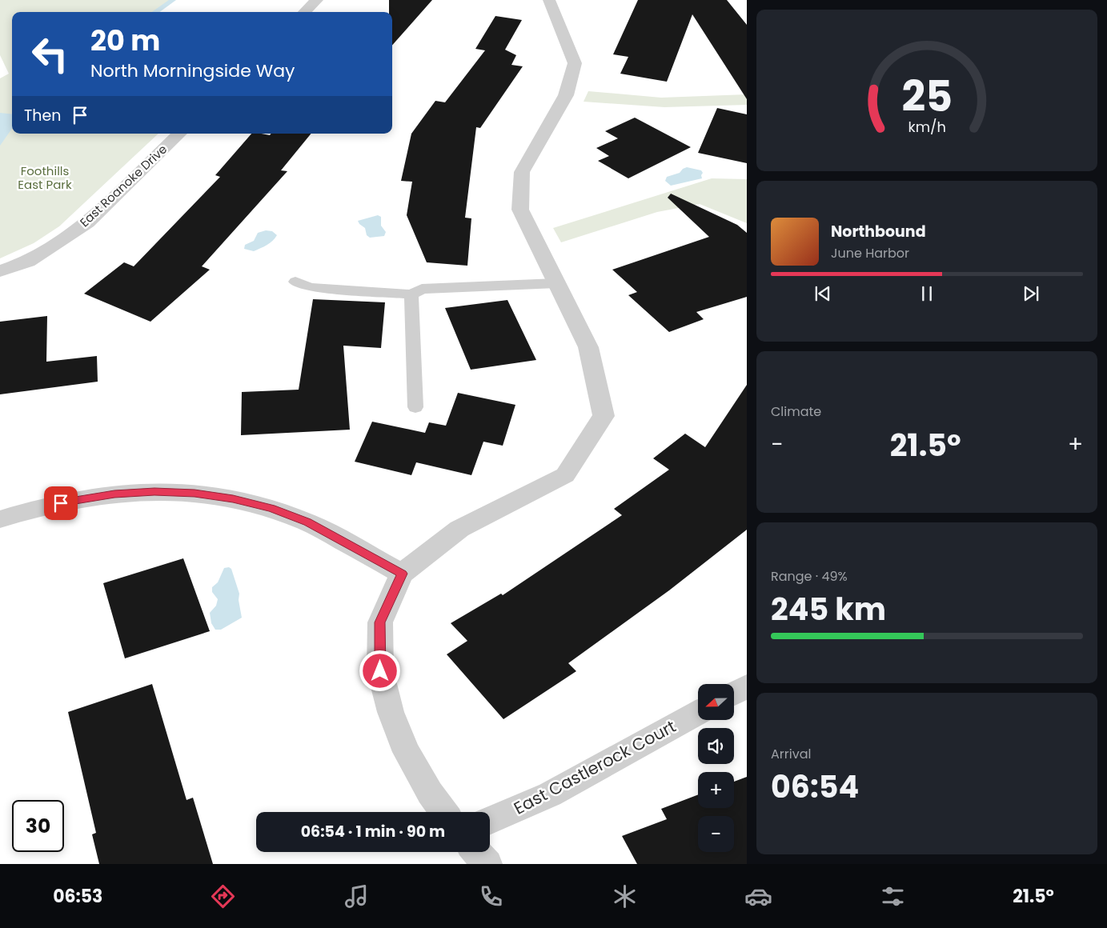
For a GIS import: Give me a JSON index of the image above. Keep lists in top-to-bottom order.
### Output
{
  "streets": {
    "street": ["East Roanoke Drive", "East Castlerock Court"]
  },
  "parks": ["Foothills East Park"],
  "north": "left",
  "page": {
    "turn": ["20 m", "North Morningside Way"],
    "then": "Then",
    "song": ["Northbound", "June Harbor"],
    "tile": [
      "Climate",
      ["Range · 49%", "245 km"],
      ["Arrival", "06:54"]
    ],
    "heat": ["−", "21.5°", "+"],
    "map_buttons": ["+", "−"],
    "limit": "30",
    "trip": "06:54 · 1 min · 90 m",
    "tabs": ["06:53", "21.5°"],
    "gauge": ["25", "km/h"]
  }
}
